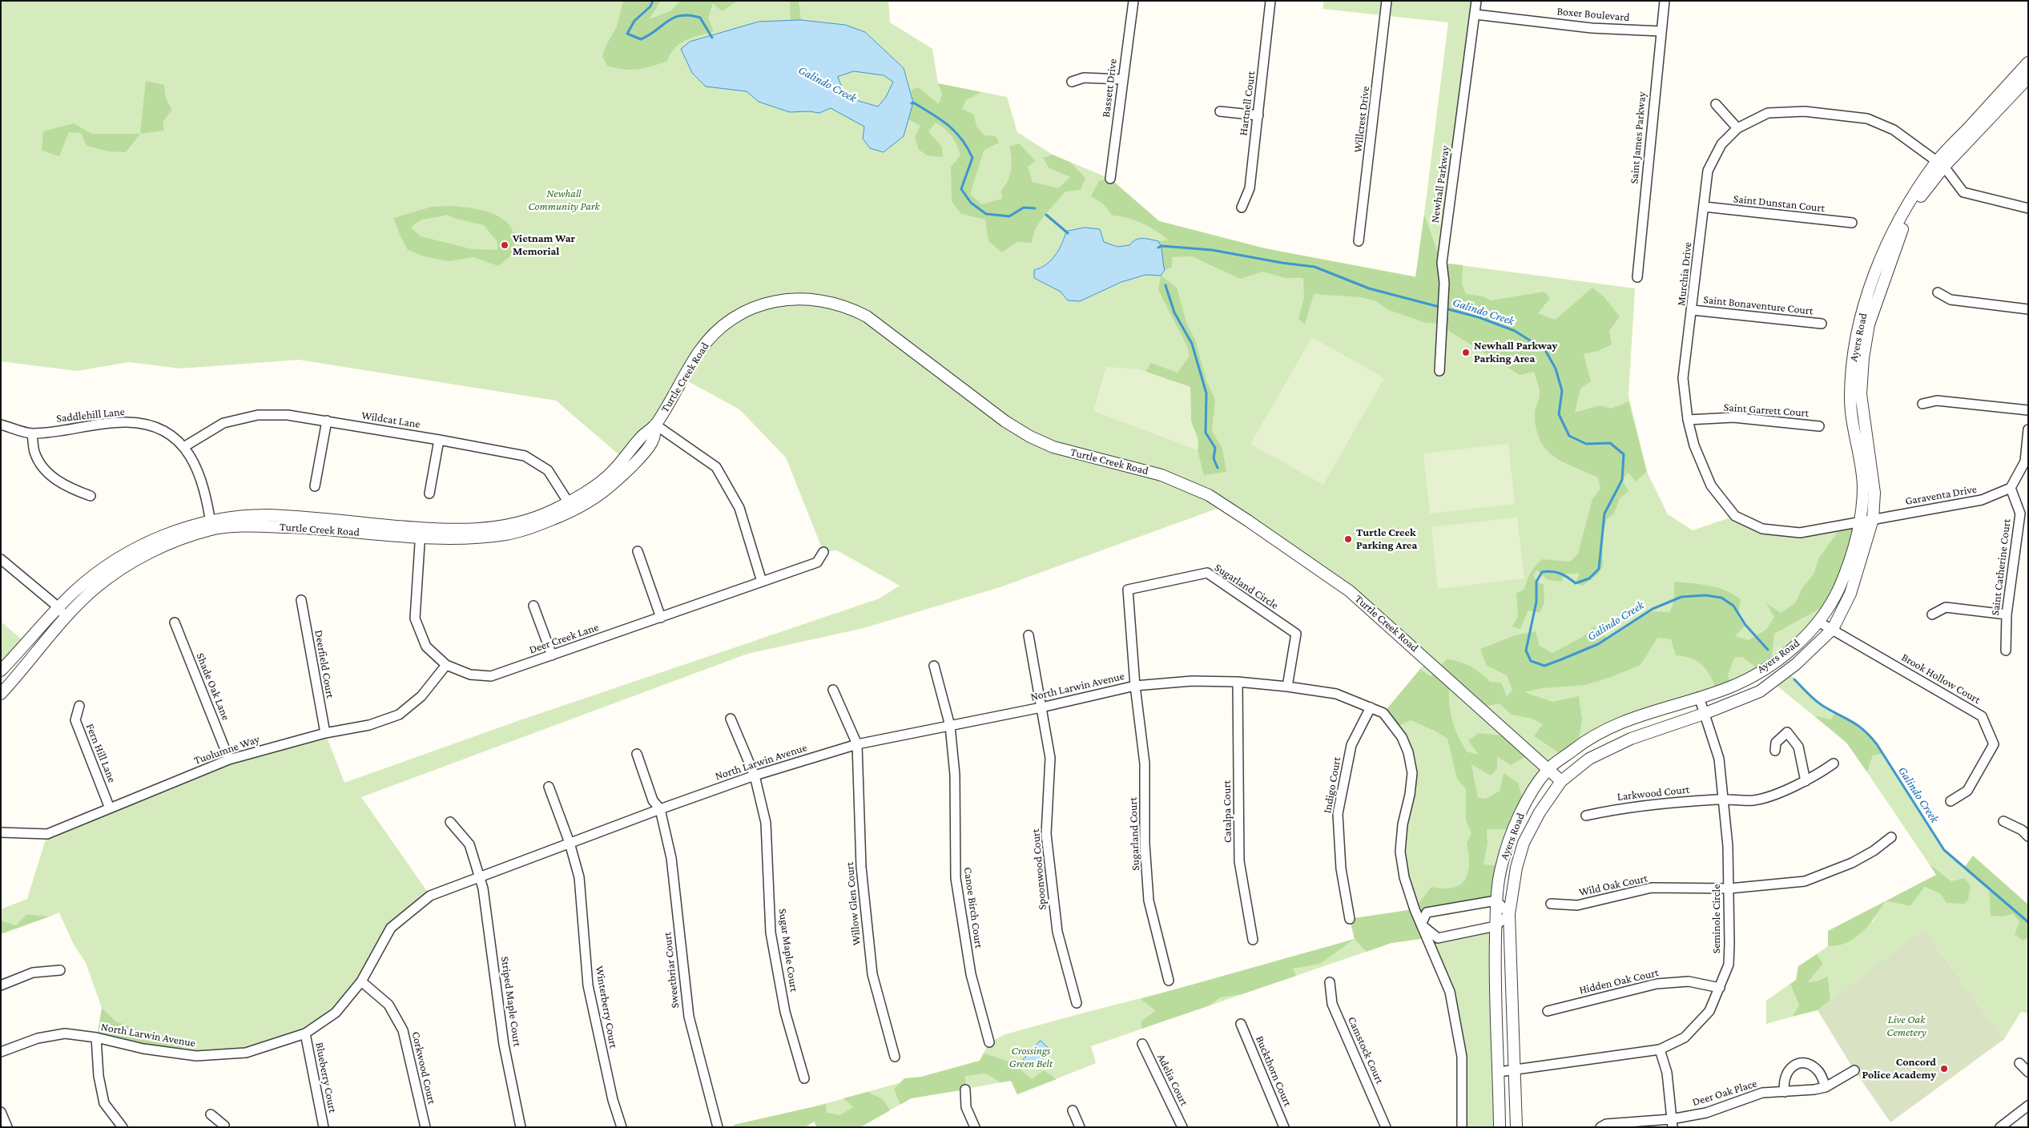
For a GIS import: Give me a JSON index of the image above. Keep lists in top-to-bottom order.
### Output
{
  "streets": {
    "street": [
      "Boxer Boulevard",
      "Bassett Drive",
      "Hartnell Court",
      "Willcrest Drive",
      "Saint James Parkway",
      "Newhall Parkway",
      "Saint Dunstan Court",
      "Murchia Drive",
      "Saint Bonaventure Court",
      "Ayers Road",
      "Turtle Creek Road",
      "Saint Garrett Court",
      "Saddlehill Lane",
      "Wildcat Lane",
      "Garaventa Drive",
      "Saint Catherine Court",
      "Sugarland Circle",
      "Deer Creek Lane",
      "Deerfield Court",
      "Brook Hollow Court",
      "Shade Oak Lane",
      "North Larwin Avenue",
      "Tuolumne Way",
      "Fern Hill Lane",
      "Indigo Court",
      "Larkwood Court",
      "Catalpa Court",
      "Sugarland Court",
      "Spoonwood Court",
      "Wild Oak Court",
      "Willow Glen Court",
      "Canoe Birch Court",
      "Seminole Circle",
      "Sugar Maple Court",
      "Sweetbriar Court",
      "Hidden Oak Court",
      "Striped Maple Court",
      "Winterberry Court",
      "Camstock Court",
      "Corkwood Court",
      "Buckthorn Court",
      "Blueberry Court",
      "Adelia Court",
      "Deer Oak Place"
    ]
  },
  "crossings": [
    ["Boxer Boulevard", "Saint James Parkway"],
    ["Boxer Boulevard", "Newhall Parkway"],
    ["Saint Dunstan Court", "Murchia Drive"],
    ["Murchia Drive", "Saint Bonaventure Court"],
    ["Murchia Drive", "Ayers Road"],
    ["Murchia Drive", "Saint Garrett Court"],
    ["Murchia Drive", "Garaventa Drive"],
    ["Ayers Road", "Turtle Creek Road"],
    ["Ayers Road", "Garaventa Drive"],
    ["Ayers Road", "Brook Hollow Court"],
    ["Ayers Road", "Seminole Circle"],
    ["Turtle Creek Road", "Saddlehill Lane"],
    ["Turtle Creek Road", "Wildcat Lane"],
    ["Turtle Creek Road", "Deer Creek Lane"],
    ["Saddlehill Lane", "Wildcat Lane"],
    ["Garaventa Drive", "Saint Catherine Court"],
    ["Sugarland Circle", "North Larwin Avenue"],
    ["Sugarland Circle", "Sugarland Court"],
    ["Deer Creek Lane", "Tuolumne Way"],
    ["Deerfield Court", "Tuolumne Way"],
    ["Shade Oak Lane", "Tuolumne Way"],
    ["North Larwin Avenue", "Indigo Court"],
    ["North Larwin Avenue", "Catalpa Court"],
    ["North Larwin Avenue", "Sugarland Court"],
    ["North Larwin Avenue", "Spoonwood Court"],
    ["North Larwin Avenue", "Willow Glen Court"],
    ["North Larwin Avenue", "Canoe Birch Court"],
    ["North Larwin Avenue", "Sugar Maple Court"],
    ["North Larwin Avenue", "Sweetbriar Court"],
    ["North Larwin Avenue", "Striped Maple Court"],
    ["North Larwin Avenue", "Winterberry Court"],
    ["North Larwin Avenue", "Corkwood Court"],
    ["North Larwin Avenue", "Blueberry Court"],
    ["Tuolumne Way", "Fern Hill Lane"],
    ["Larkwood Court", "Seminole Circle"],
    ["Wild Oak Court", "Seminole Circle"],
    ["Seminole Circle", "Hidden Oak Court"]
  ],
  "water": ["Galindo Creek"],
  "parks": ["Newhall Community Park", "Live Oak Cemetery", "Crossings Green Belt"],
  "places": [
    "Vietnam War Memorial",
    "Newhall Parkway Parking Area",
    "Turtle Creek Parking Area",
    "Concord Police Academy"
  ]
}
